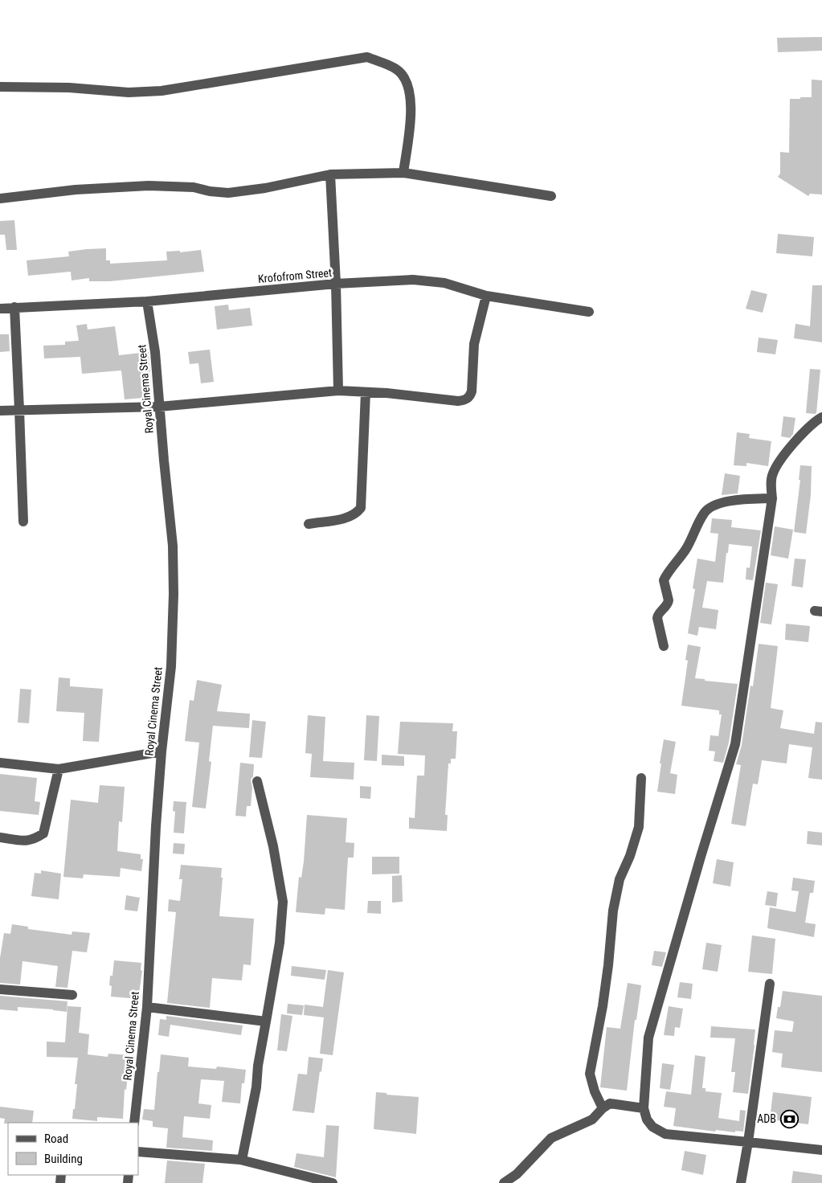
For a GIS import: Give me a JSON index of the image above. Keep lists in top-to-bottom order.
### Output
{
  "streets": {
    "street": ["Krofofrom Street", "Royal Cinema Street"]
  },
  "crossings": [
    ["Krofofrom Street", "Royal Cinema Street"]
  ],
  "places": {
    "bank": ["ADB"]
  },
  "legend": ["Road", "Building"]
}
